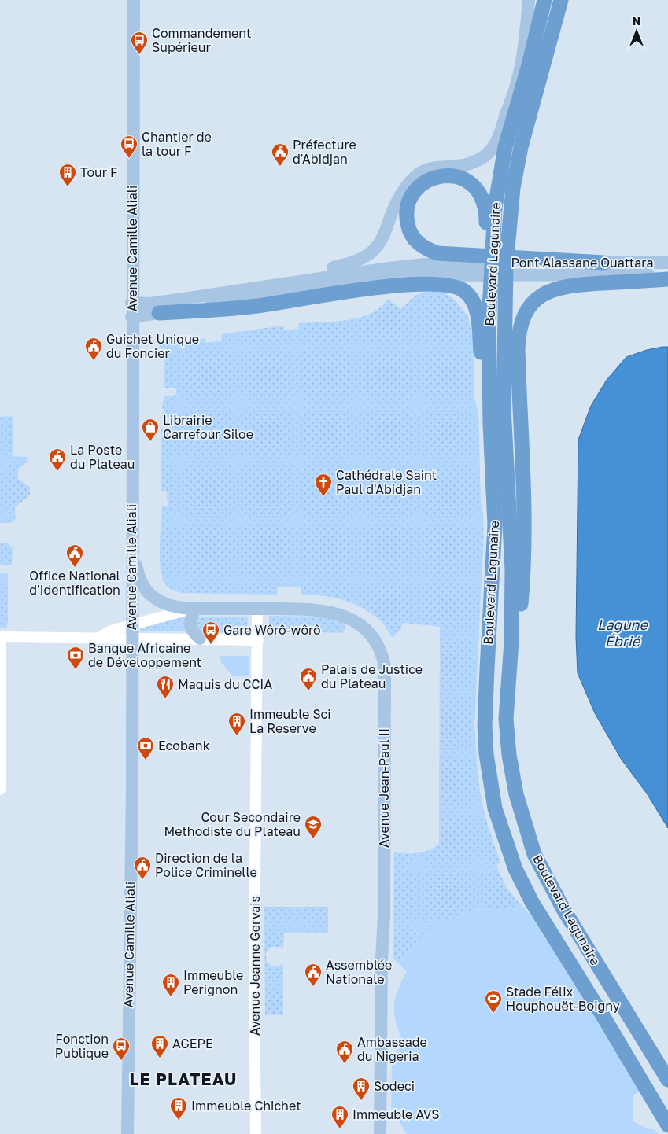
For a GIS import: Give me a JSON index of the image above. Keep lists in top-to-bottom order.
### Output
{
  "streets": {
    "highway": ["Boulevard Lagunaire"],
    "main road": ["Avenue Camille Aliali", "Pont Alassane Ouattara", "Avenue Jean-Paul II"],
    "street": ["Avenue Jeanne Gervais"]
  },
  "crossings": [
    ["Avenue Camille Aliali", "Avenue Jean-Paul II"],
    ["Avenue Jean-Paul II", "Avenue Jeanne Gervais"]
  ],
  "districts": ["LE PLATEAU"],
  "water": ["Lagune Ébrié"],
  "places": {
    "bus stop": [
      "Commandement Supérieur",
      "Chantier de la tour F",
      "Gare Wôrô-wôrô",
      "Fonction Publique"
    ],
    "public building": [
      "Préfecture d'Abidjan",
      "Guichet Unique du Foncier",
      "La Poste du Plateau",
      "Office National d'Identification",
      "Palais de Justice du Plateau",
      "Direction de la Police Criminelle",
      "Assemblée Nationale",
      "Ambassade du Nigeria"
    ],
    "building": [
      "Tour F",
      "Immeuble Sci La Reserve",
      "Immeuble Perignon",
      "AGEPE",
      "Sodeci",
      "Immeuble Chichet",
      "Immeuble AVS"
    ],
    "shop": ["Librairie Carrefour Siloe"],
    "church": ["Cathédrale Saint Paul d'Abidjan"],
    "bank": ["Banque Africaine de Développement", "Ecobank"],
    "restaurant": ["Maquis du CCIA"],
    "school or university": ["Cour Secondaire Methodiste du Plateau"],
    "sports": ["Stade Félix Houphouët-Boigny"]
  },
  "north": "top"
}
